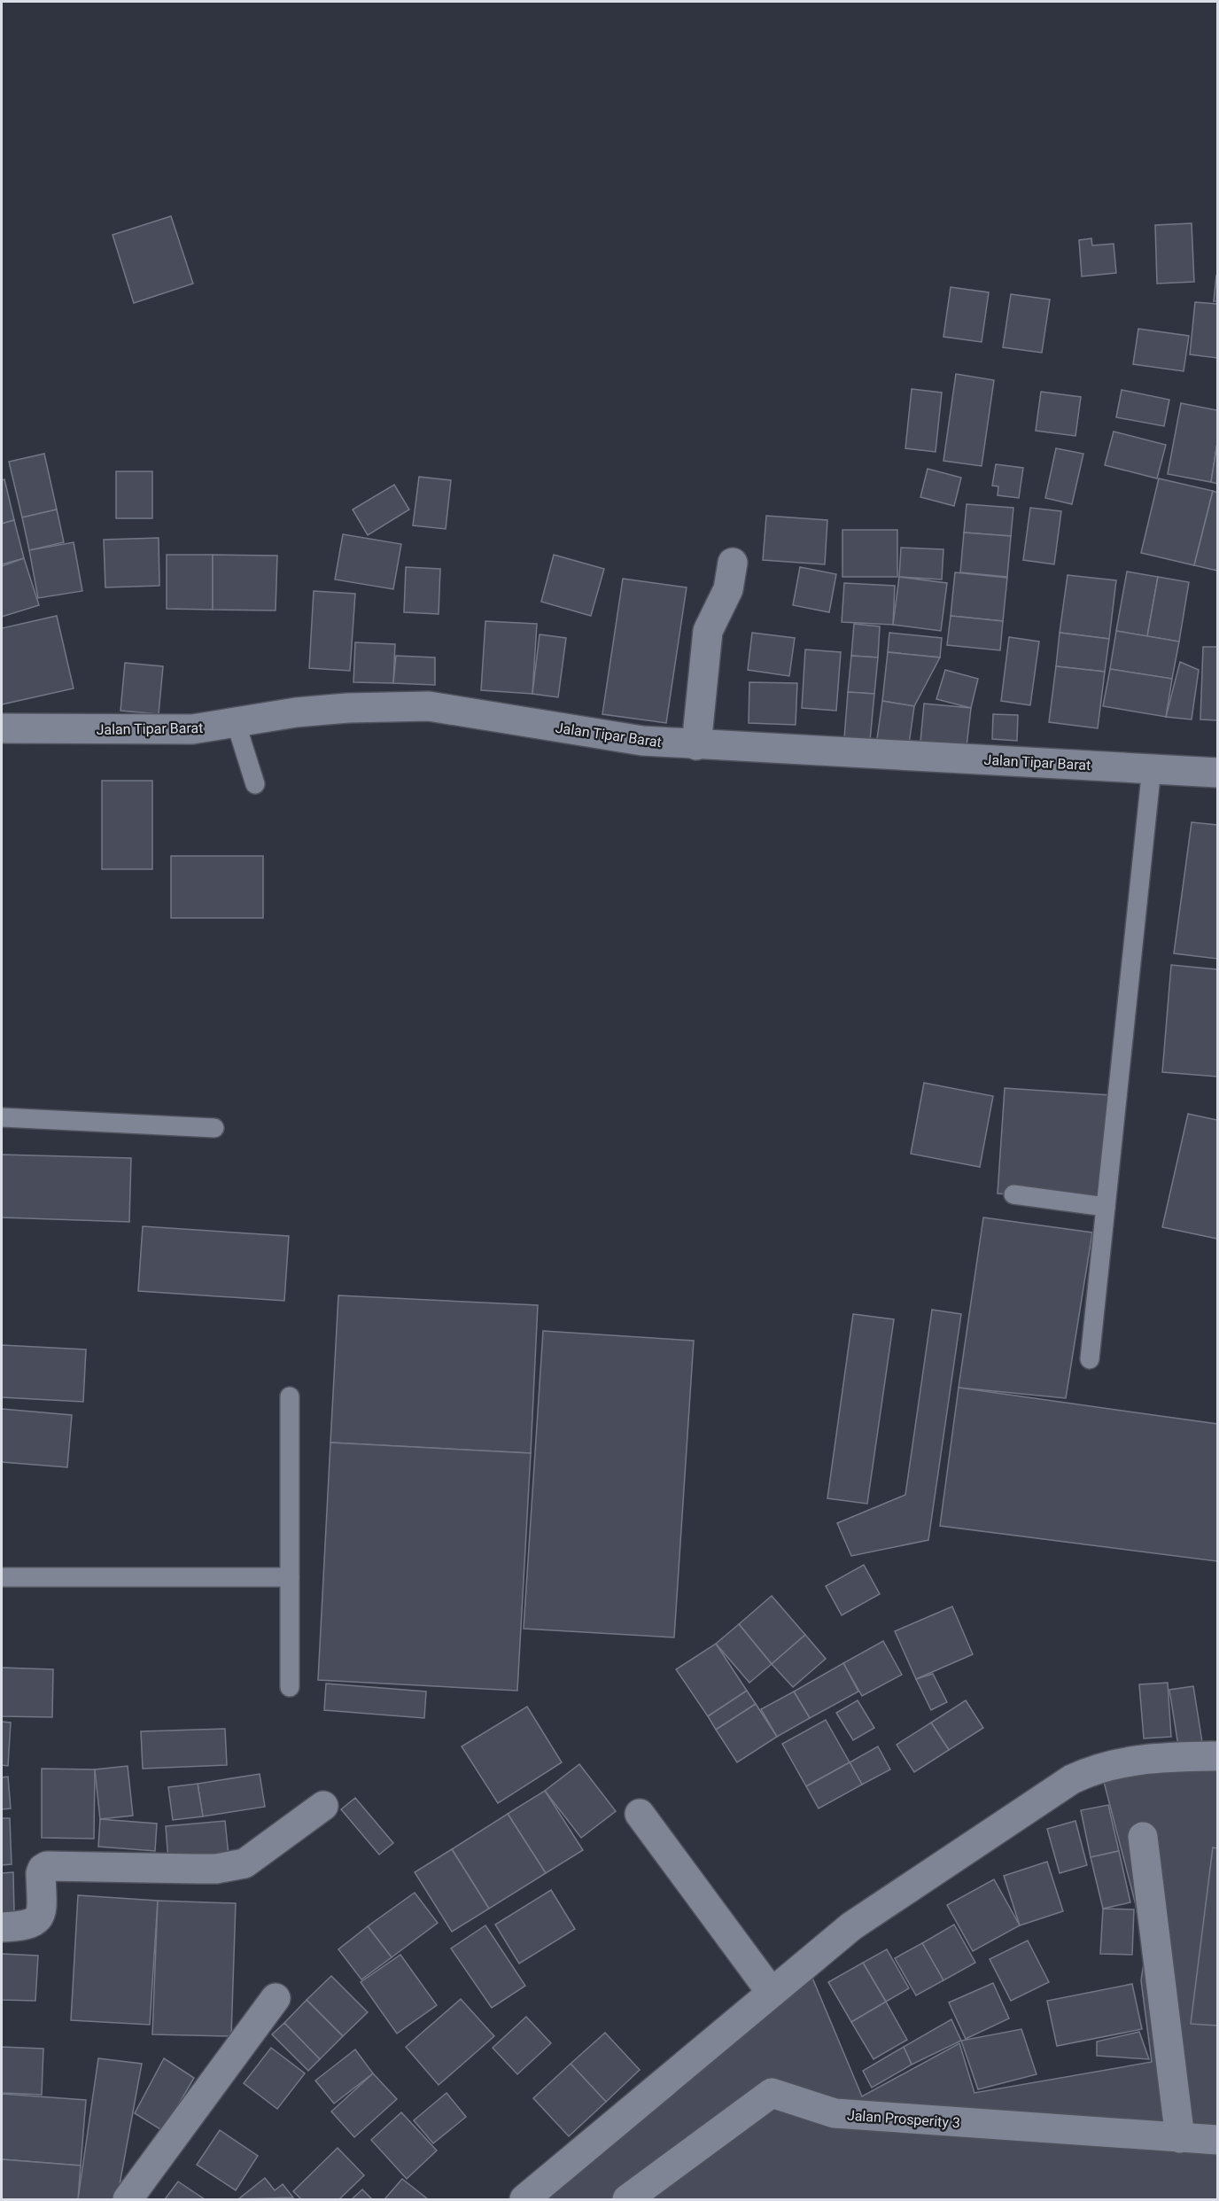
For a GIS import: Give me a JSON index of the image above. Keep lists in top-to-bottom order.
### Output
{
  "streets": {
    "street": ["Jalan Tipar Barat", "Jalan Prosperity 3"]
  }
}
